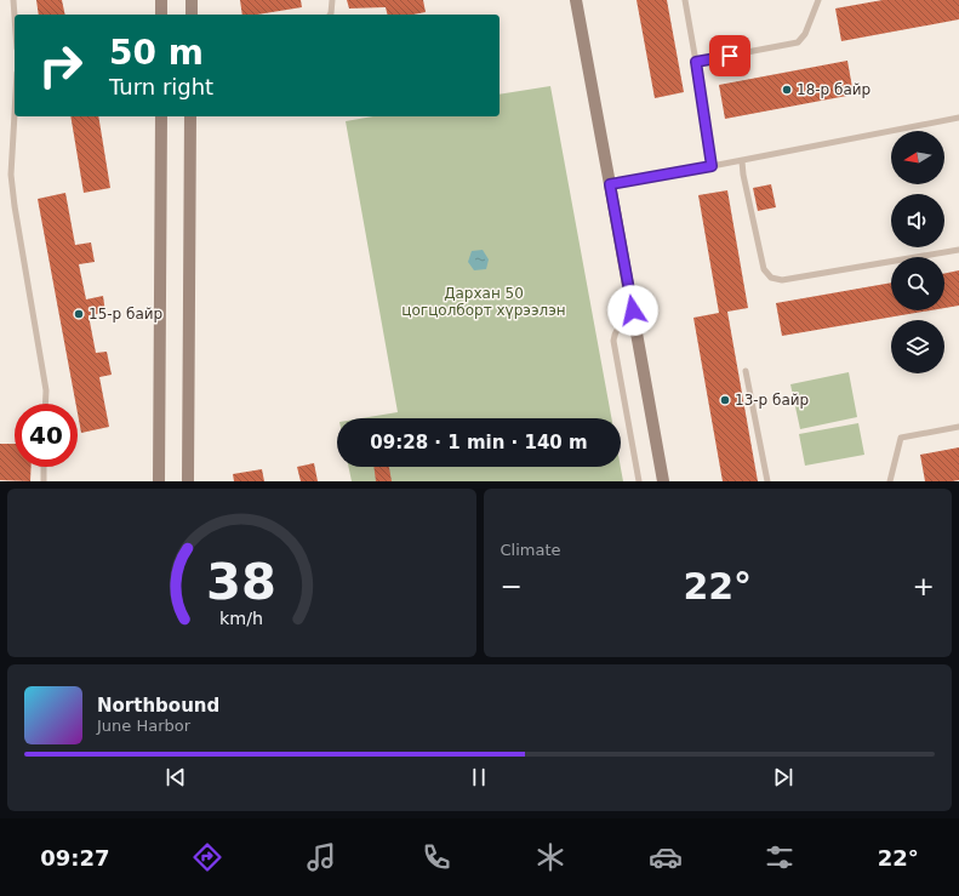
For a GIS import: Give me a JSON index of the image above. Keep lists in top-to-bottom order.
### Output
{
  "parks": ["Дархан 50 цогцолборт хүрээлэн"],
  "places": ["18-р байр", "15-р байр", "13-р байр"],
  "north": "left",
  "page": {
    "turn": ["50 m", "Turn right"],
    "limit": "40",
    "trip": "09:28 · 1 min · 140 m",
    "tile": "Climate",
    "heat": ["−", "22°", "+"],
    "song": ["Northbound", "June Harbor"],
    "tabs": ["09:27", "22°"],
    "gauge": ["38", "km/h"]
  }
}
